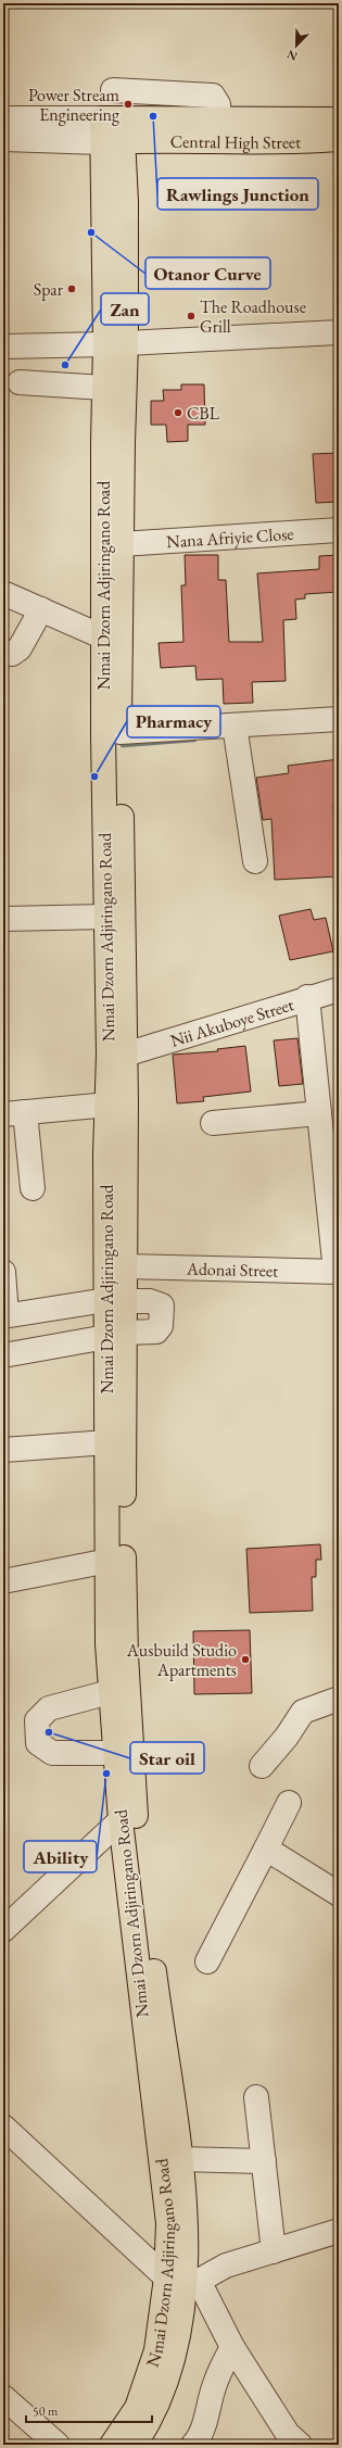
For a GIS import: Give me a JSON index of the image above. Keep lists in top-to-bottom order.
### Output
{
  "streets": {
    "main road": ["Central High Street", "Nmai Dzorn Adjiringano Road"],
    "street": ["Nana Afriyie Close", "Nii Akuboye Street", "Adonai Street"]
  },
  "crossings": [
    ["Central High Street", "Nmai Dzorn Adjiringano Road"],
    ["Nana Afriyie Close", "Nmai Dzorn Adjiringano Road"],
    ["Nmai Dzorn Adjiringano Road", "Nii Akuboye Street"],
    ["Nmai Dzorn Adjiringano Road", "Adonai Street"]
  ],
  "places": [
    "Power Stream Engineering",
    "Rawlings Junction",
    "Otanor Curve",
    "Spar",
    "The Roadhouse Grill",
    "Zan",
    "CBL",
    "Pharmacy",
    "Ausbuild Studio Apartments",
    "Star oil",
    "Ability"
  ],
  "scale_bar": "50 m",
  "north": "bottom left"
}
